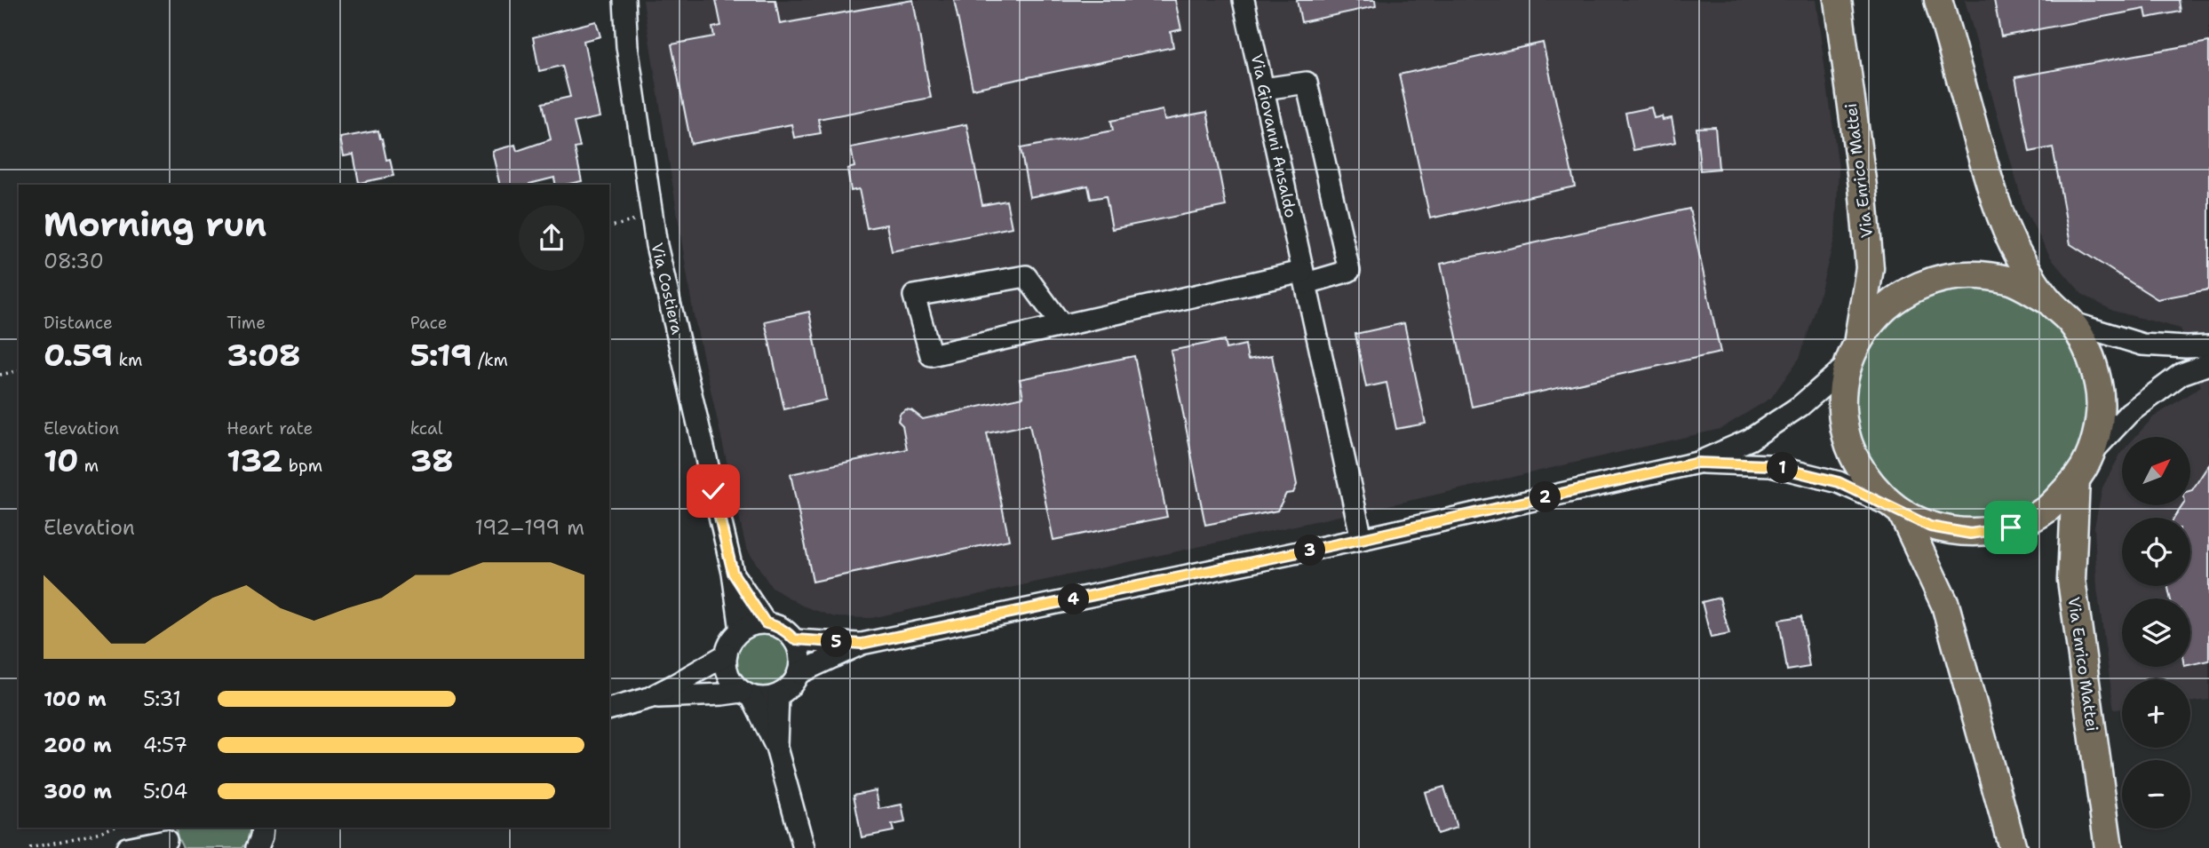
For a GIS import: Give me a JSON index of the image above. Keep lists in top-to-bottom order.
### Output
{
  "streets": {
    "main road": ["Via Enrico Mattei"],
    "street": ["Via Giovanni Ansaldo", "Via Costiera"]
  },
  "north": "top right",
  "page": {
    "heading": ["Morning run", "08:30"],
    "stats": [
      ["Distance", "0.59 km"],
      ["Time", "3:08"],
      ["Pace", "5:19 /km"],
      ["Elevation", "10 m"],
      ["Heart rate", "132 bpm"],
      ["kcal", "38"]
    ],
    "map_buttons": ["+", "−"],
    "pins": [
      "1",
      "2",
      "3",
      "4",
      "5"
    ],
    "chart": ["Elevation", "192–199 m"],
    "list": [
      {
        "name": "100 m",
        "note": "5:31"
      },
      {
        "name": "200 m",
        "note": "4:57"
      },
      {
        "name": "300 m",
        "note": "5:04"
      }
    ]
  }
}
